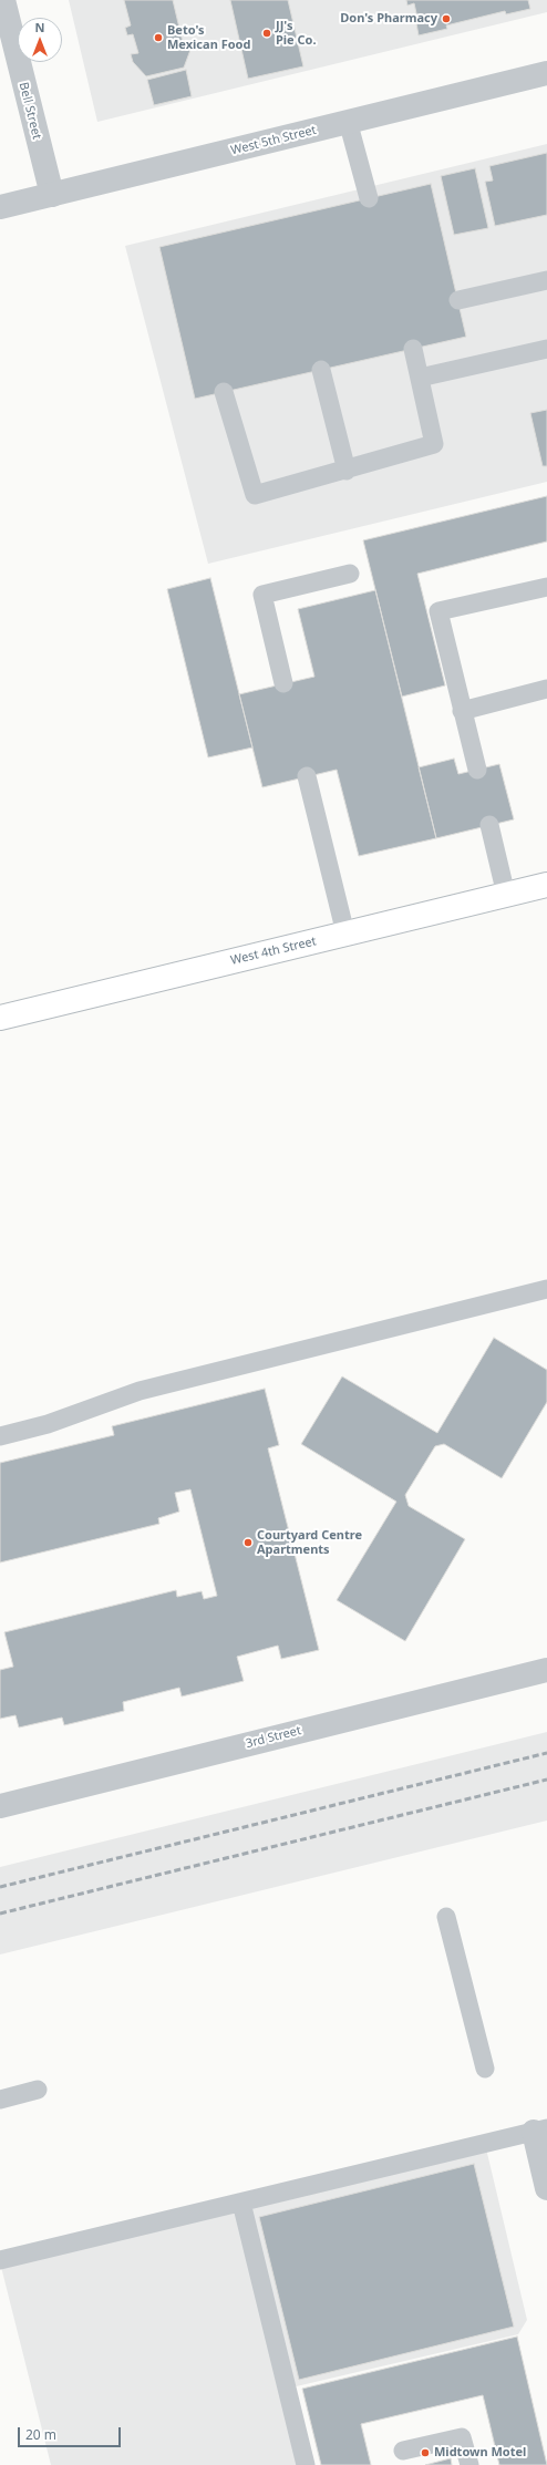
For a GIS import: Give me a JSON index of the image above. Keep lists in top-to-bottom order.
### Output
{
  "streets": {
    "main road": ["West 4th Street"],
    "street": ["Bell Street", "West 5th Street", "3rd Street"]
  },
  "crossings": [
    ["Bell Street", "West 5th Street"]
  ],
  "places": [
    "Don's Pharmacy",
    "JJ's Pie Co.",
    "Beto's Mexican Food",
    "Courtyard Centre Apartments",
    "Midtown Motel"
  ],
  "scale_bar": "20 m",
  "north": "top"
}
